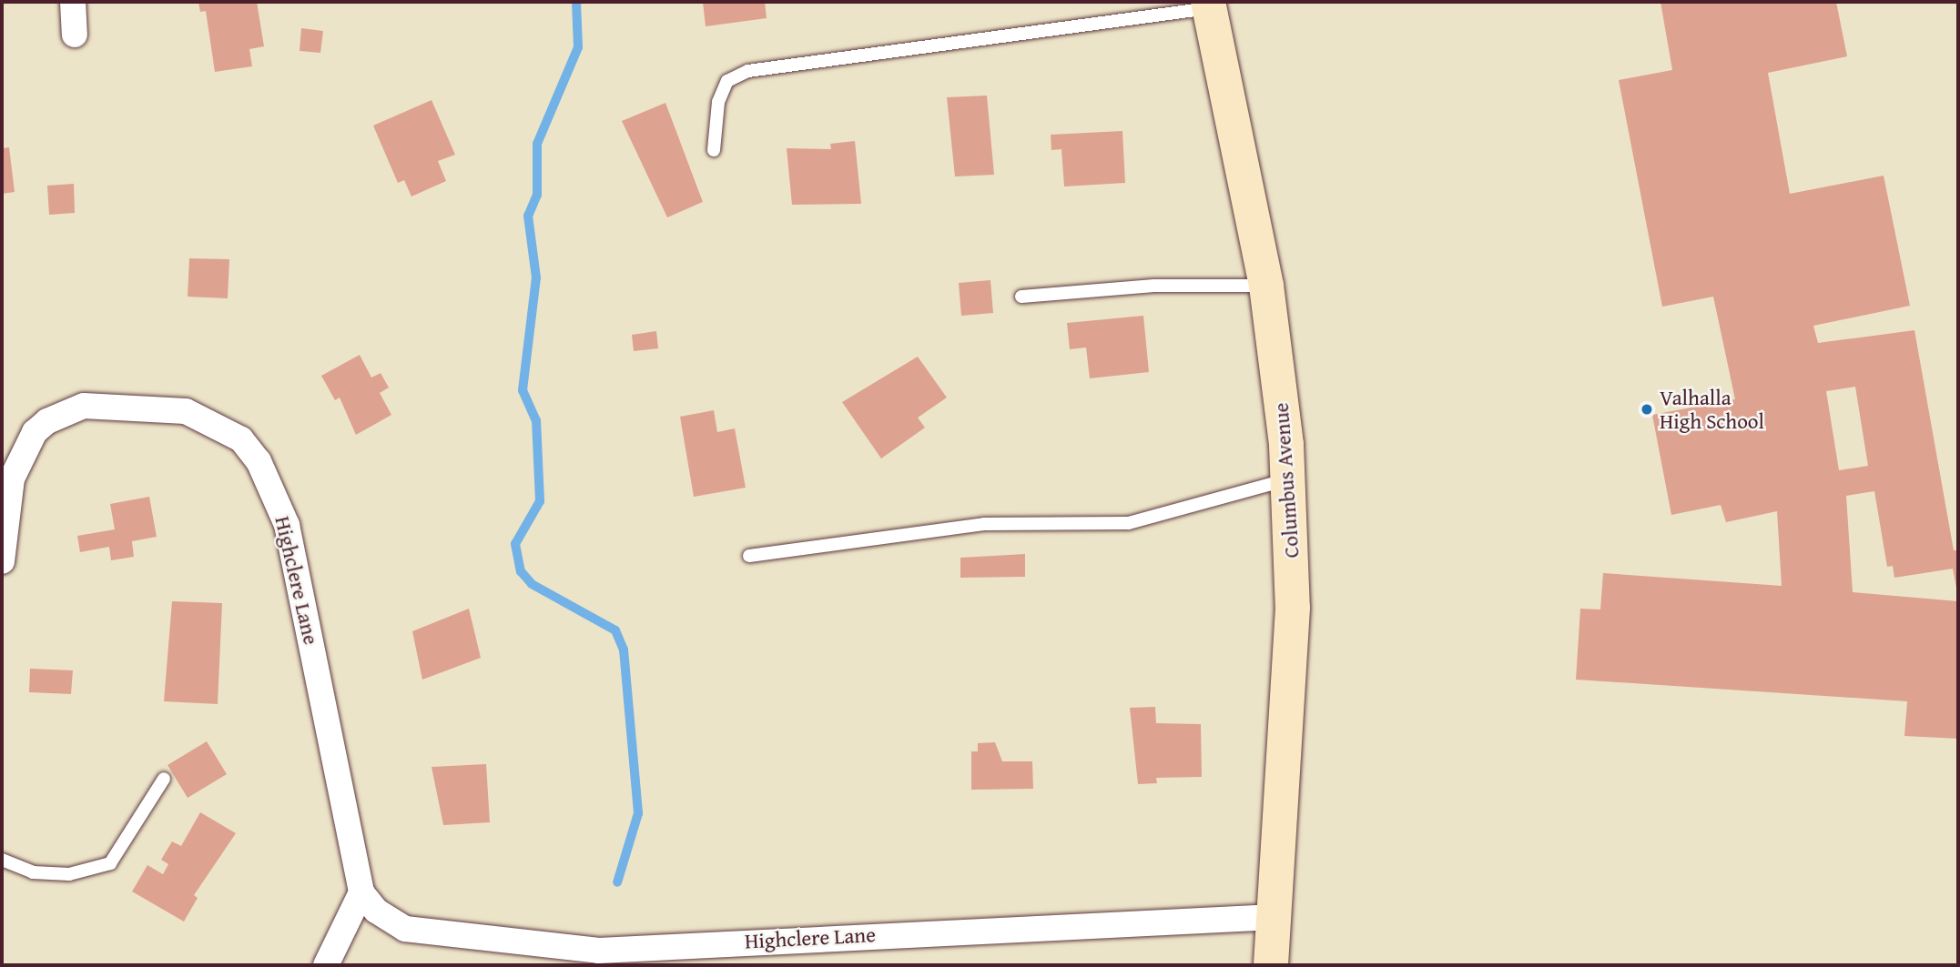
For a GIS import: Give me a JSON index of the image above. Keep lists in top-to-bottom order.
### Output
{
  "streets": {
    "street": ["Columbus Avenue", "Highclere Lane"]
  },
  "crossings": [
    ["Columbus Avenue", "Highclere Lane"]
  ],
  "places": ["Valhalla High School"]
}
